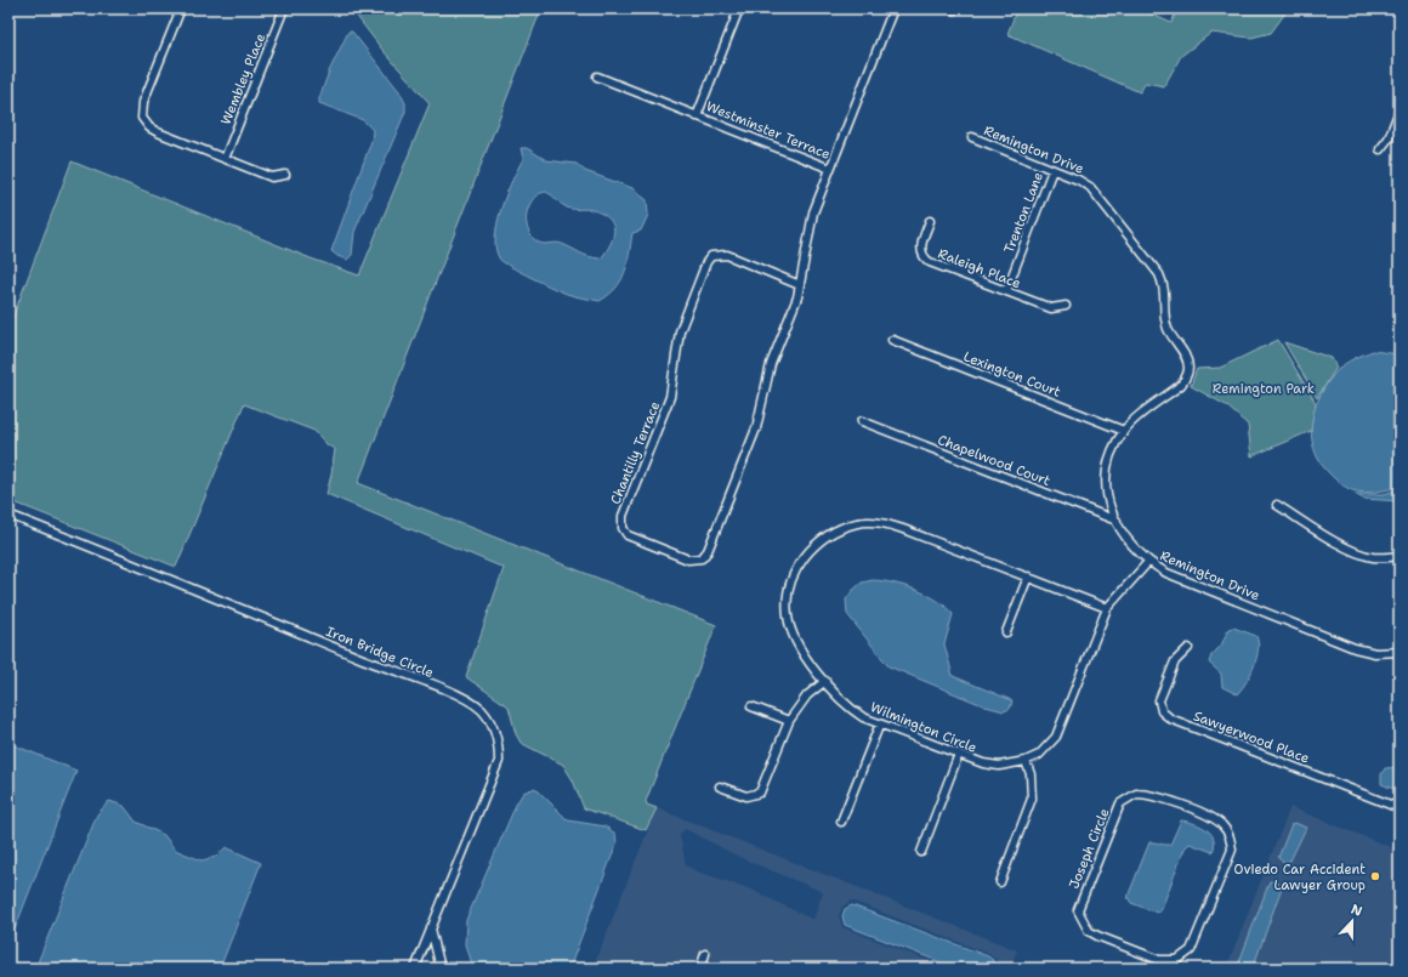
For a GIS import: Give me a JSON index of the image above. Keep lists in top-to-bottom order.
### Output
{
  "streets": {
    "street": [
      "Wembley Place",
      "Westminster Terrace",
      "Remington Drive",
      "Trenton Lane",
      "Raleigh Place",
      "Lexington Court",
      "Chantilly Terrace",
      "Chapelwood Court",
      "Iron Bridge Circle",
      "Wilmington Circle",
      "Sawyerwood Place",
      "Joseph Circle"
    ]
  },
  "crossings": [
    ["Westminster Terrace", "Chantilly Terrace"],
    ["Remington Drive", "Trenton Lane"],
    ["Remington Drive", "Lexington Court"],
    ["Remington Drive", "Chapelwood Court"],
    ["Remington Drive", "Wilmington Circle"],
    ["Trenton Lane", "Raleigh Place"]
  ],
  "parks": ["Remington Park"],
  "places": ["Oviedo Car Accident Lawyer Group"],
  "north": "top"
}
